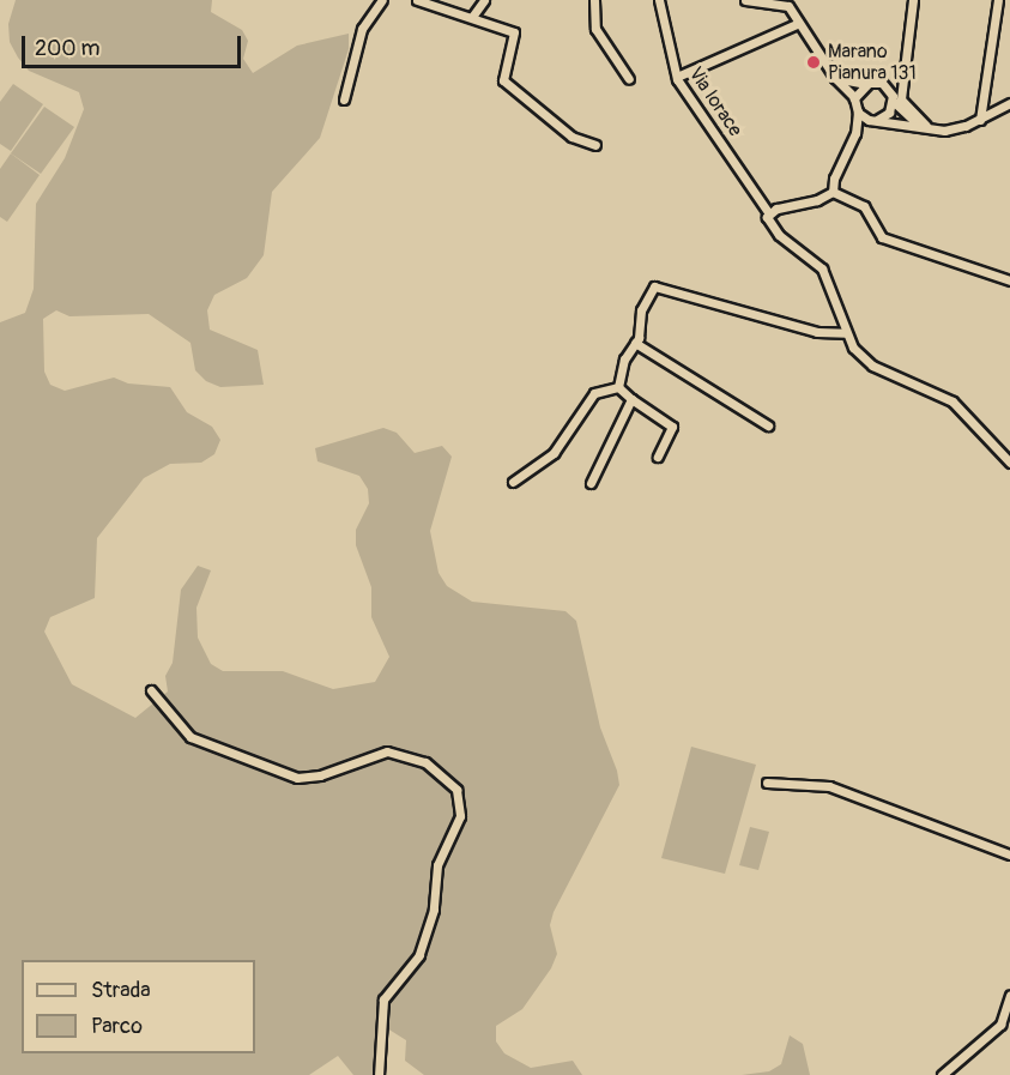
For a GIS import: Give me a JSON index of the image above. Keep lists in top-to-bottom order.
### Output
{
  "streets": {
    "street": ["Via Iorace"]
  },
  "places": ["Marano Pianura 131"],
  "legend": ["Strada", "Parco"],
  "scale_bar": "200 m"
}
